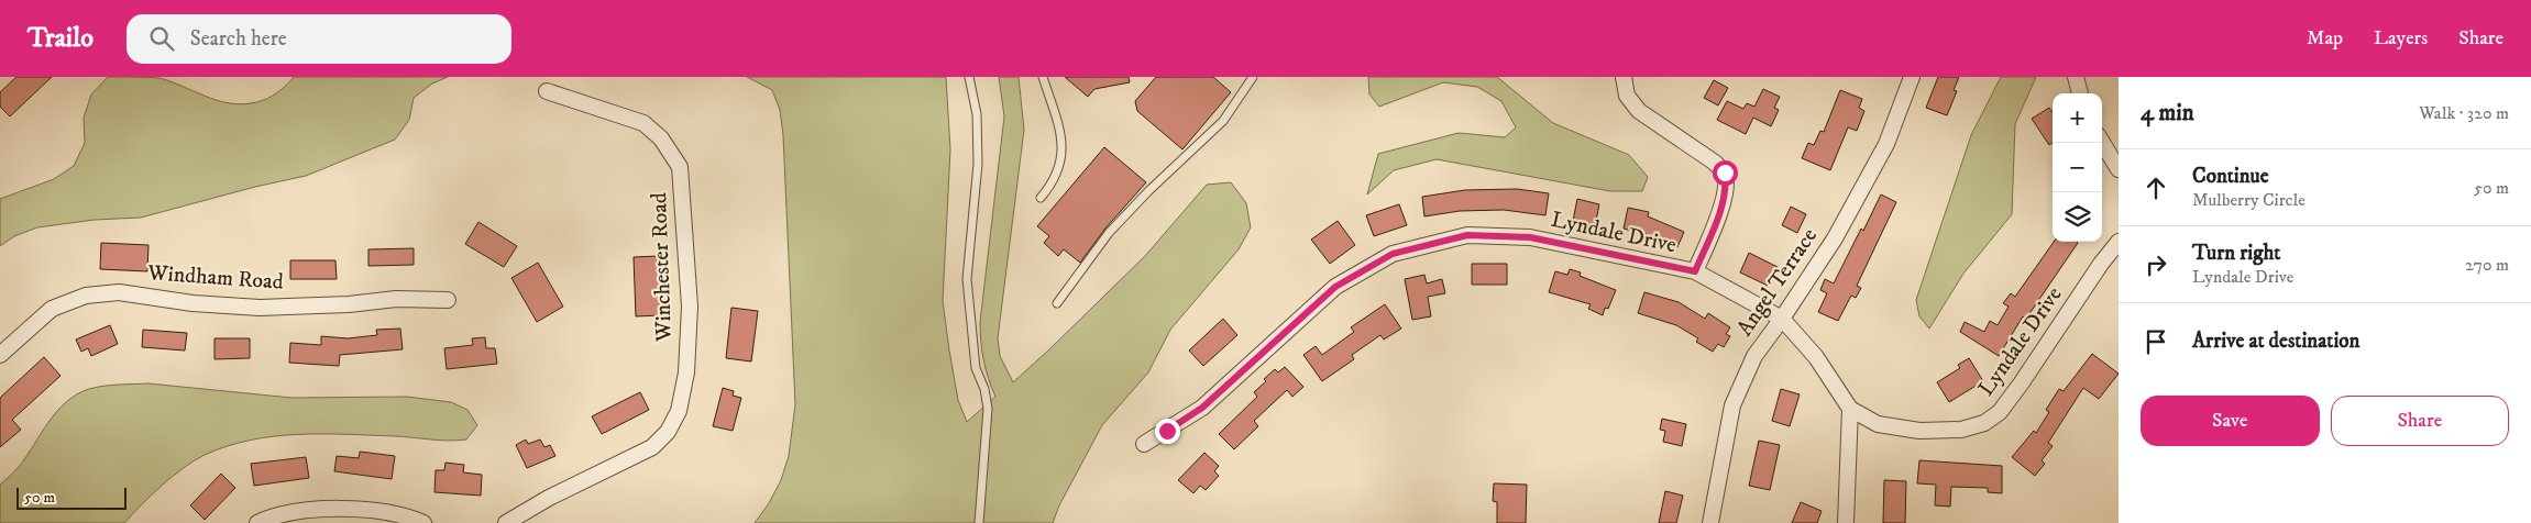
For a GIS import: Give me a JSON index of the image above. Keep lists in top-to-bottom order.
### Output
{
  "streets": {
    "street": [
      "Lyndale Drive",
      "Winchester Road",
      "Windham Road",
      "Angel Terrace"
    ]
  },
  "crossings": [
    ["Lyndale Drive", "Angel Terrace"]
  ],
  "scale_bar": "50 m",
  "page": {
    "header": "Trailo",
    "search": "Search here",
    "nav": ["Map", "Layers", "Share"],
    "heading": ["4 min", "Walk · 320 m"],
    "map_buttons": ["+", "−"],
    "list": [
      ["Continue", "Mulberry Circle", "50 m"],
      ["Turn right", "Lyndale Drive", "270 m"],
      "Arrive at destination"
    ],
    "buttons": ["Save", "Share"],
    "scale": "50 m"
  }
}
